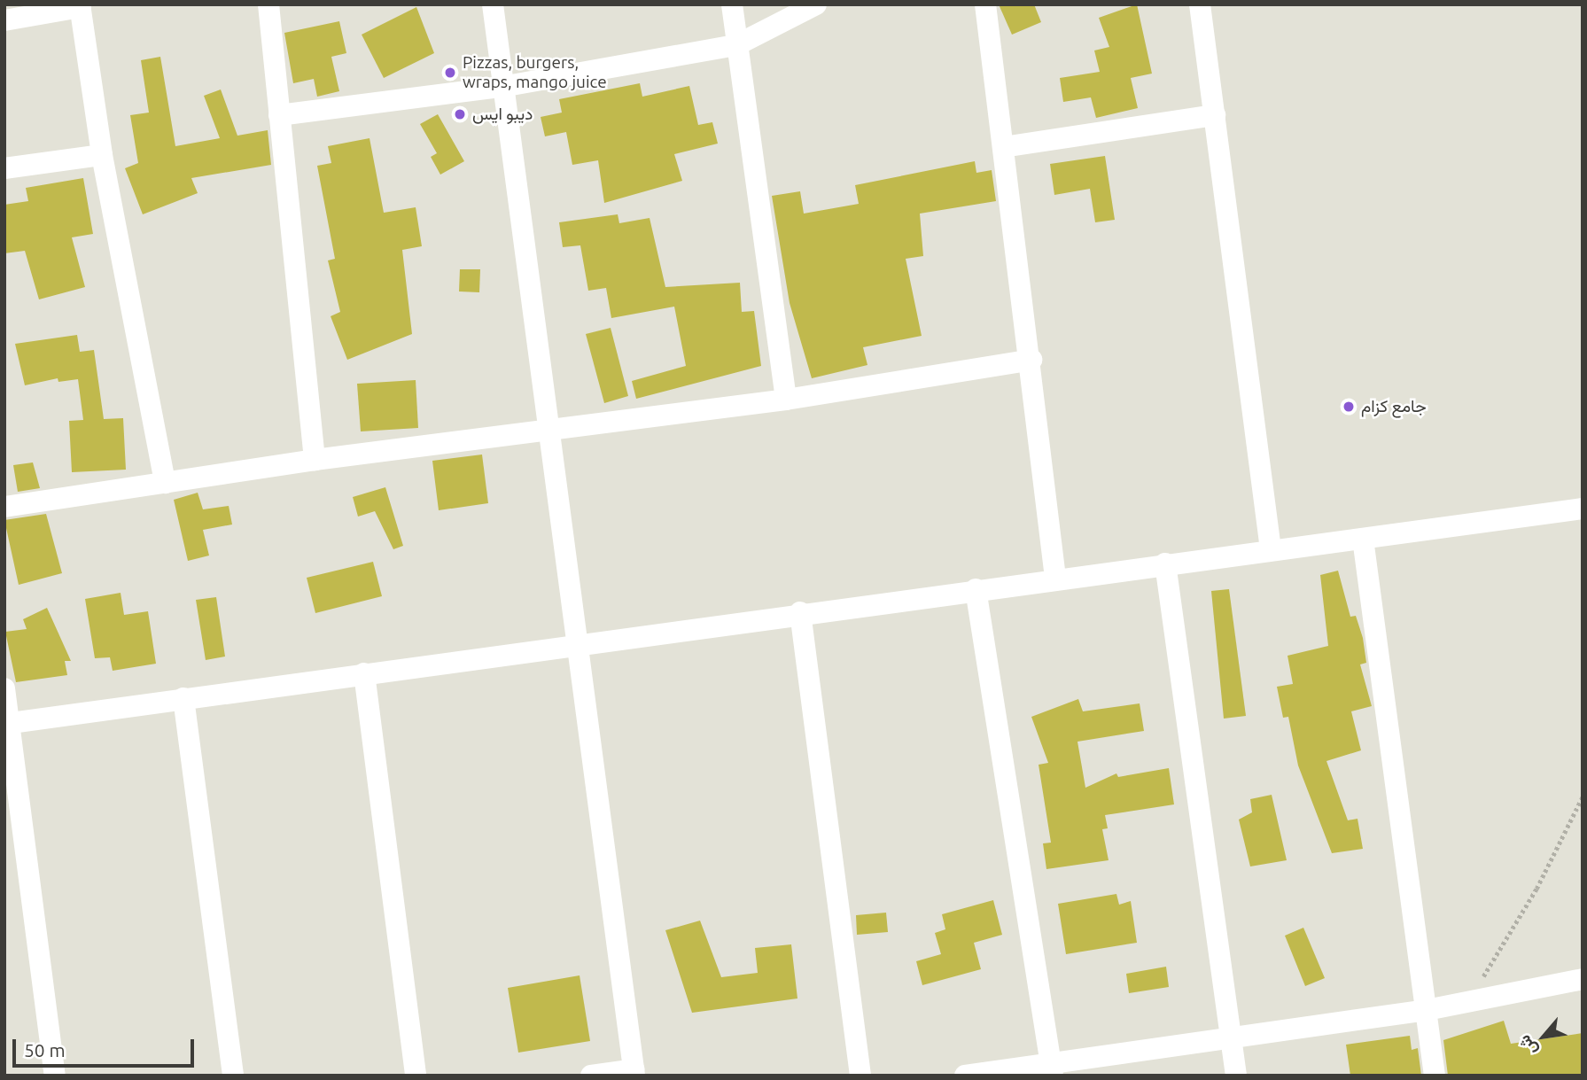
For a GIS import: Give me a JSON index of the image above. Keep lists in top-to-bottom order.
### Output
{
  "places": ["Pizzas, burgers, wraps, mango juice", "ديبو ايس", "جامع كزام"],
  "scale_bar": "50 m",
  "north": "bottom left"
}
